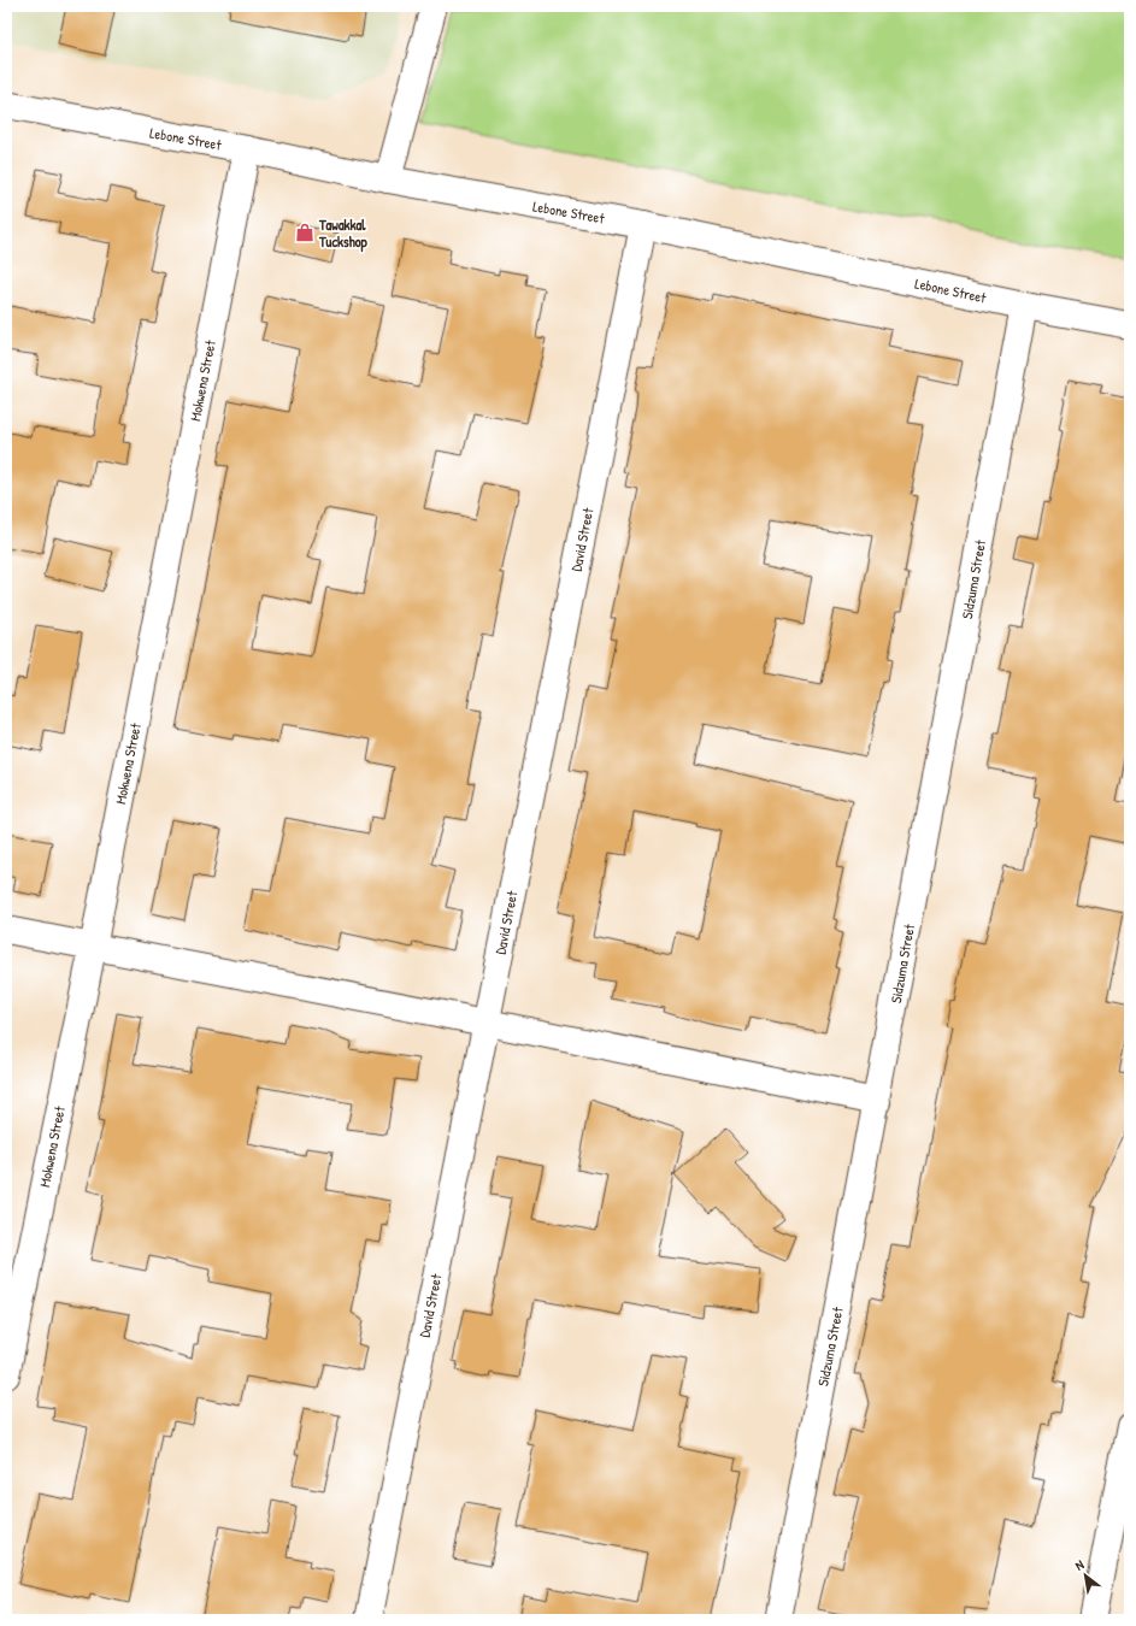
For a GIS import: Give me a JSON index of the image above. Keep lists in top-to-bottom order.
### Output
{
  "streets": {
    "street": [
      "Lebone Street",
      "Mokwena Street",
      "David Street",
      "Sidzuma Street"
    ]
  },
  "crossings": [
    ["Lebone Street", "Mokwena Street"],
    ["Lebone Street", "David Street"],
    ["Lebone Street", "Sidzuma Street"]
  ],
  "places": {
    "shop": ["Tawakkal Tuckshop"]
  },
  "north": "top left"
}
